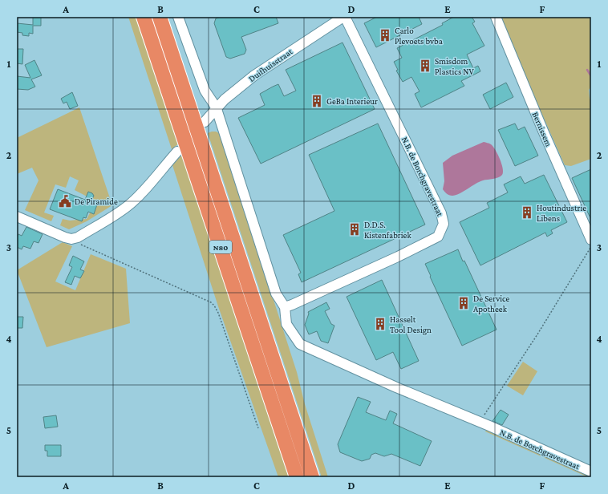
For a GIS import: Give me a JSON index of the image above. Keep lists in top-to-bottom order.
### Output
{
  "streets": {
    "highway": ["N80"],
    "street": ["Duifhuisstraat", "Bernissem", "N.B. de Borchgravestraat"]
  },
  "crossings": [
    ["Duifhuisstraat", "N.B. de Borchgravestraat"]
  ],
  "places": {
    "building": [
      "Carlo Plevoets bvba",
      "Smisdom Plastics NV",
      "GeBa Interieur",
      "Houtindustrie Libens",
      "D.D.S. Kistenfabriek",
      "De Service Apotheek",
      "Hasselt Tool Design"
    ],
    "public building": ["De Piramide"]
  },
  "grid": {
    "columns": [
      "A",
      "B",
      "C",
      "D",
      "E",
      "F"
    ],
    "rows": [
      "1",
      "2",
      "3",
      "4",
      "5"
    ]
  }
}
